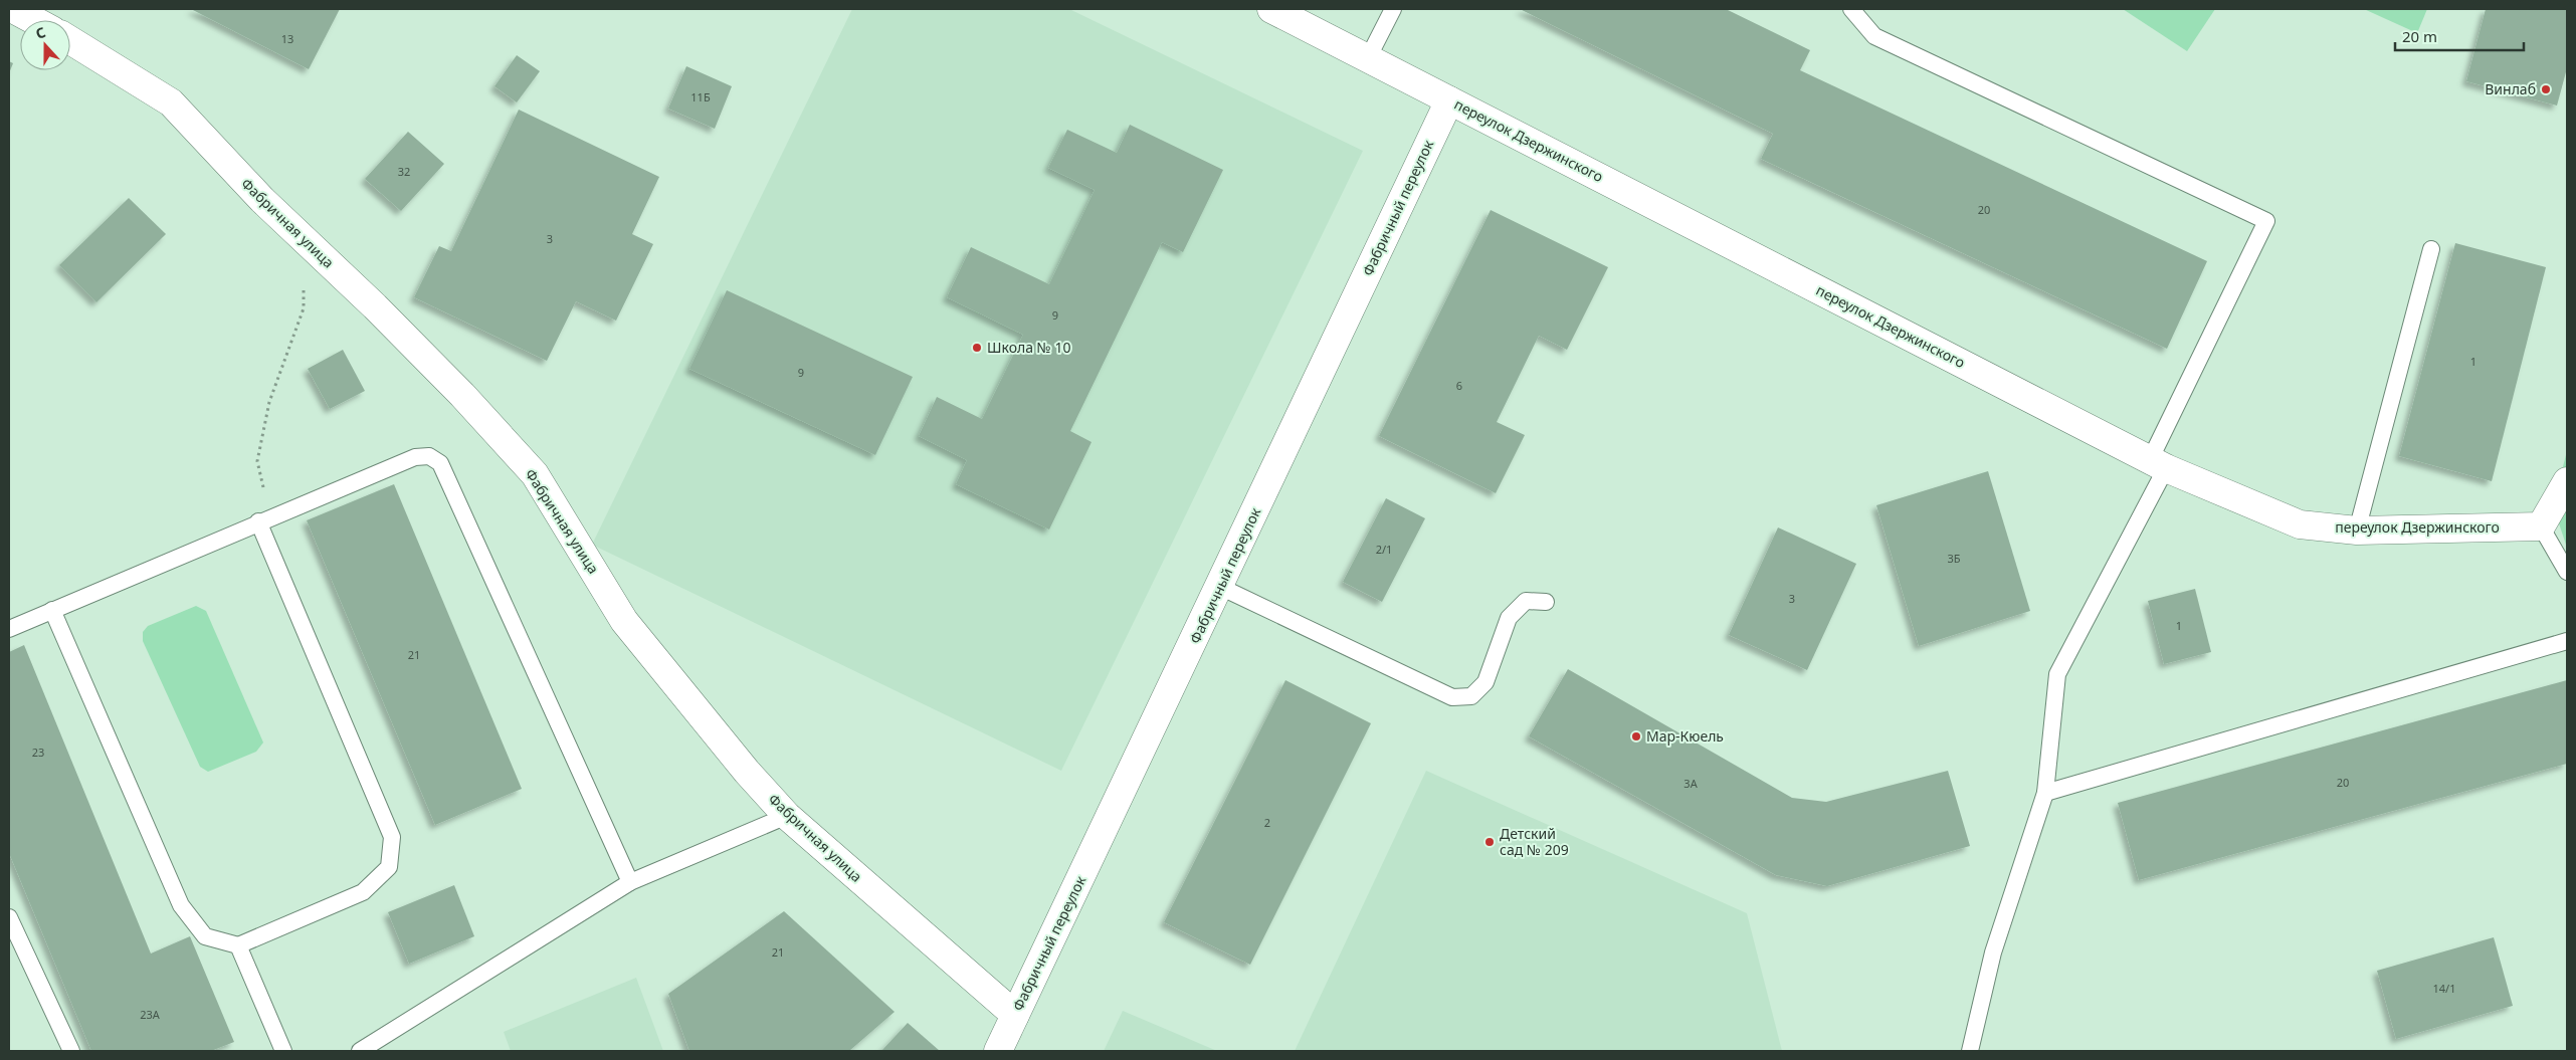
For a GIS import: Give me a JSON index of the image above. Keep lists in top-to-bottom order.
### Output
{
  "streets": {
    "street": ["переулок Дзержинского", "Фабричный переулок", "Фабричная улица"]
  },
  "crossings": [
    ["переулок Дзержинского", "Фабричный переулок"],
    ["Фабричный переулок", "Фабричная улица"]
  ],
  "places": [
    "Винлаб",
    "Школа № 10",
    "Мар-Кюель",
    "Детский сад № 209"
  ],
  "house_numbers": [
    "13",
    "11Б",
    "32",
    "20",
    "3",
    "9",
    "1",
    "9",
    "6",
    "2/1",
    "3Б",
    "3",
    "1",
    "21",
    "23",
    "20",
    "3А",
    "2",
    "21",
    "14/1",
    "23А"
  ],
  "scale_bar": "20 m",
  "north": "top"
}
